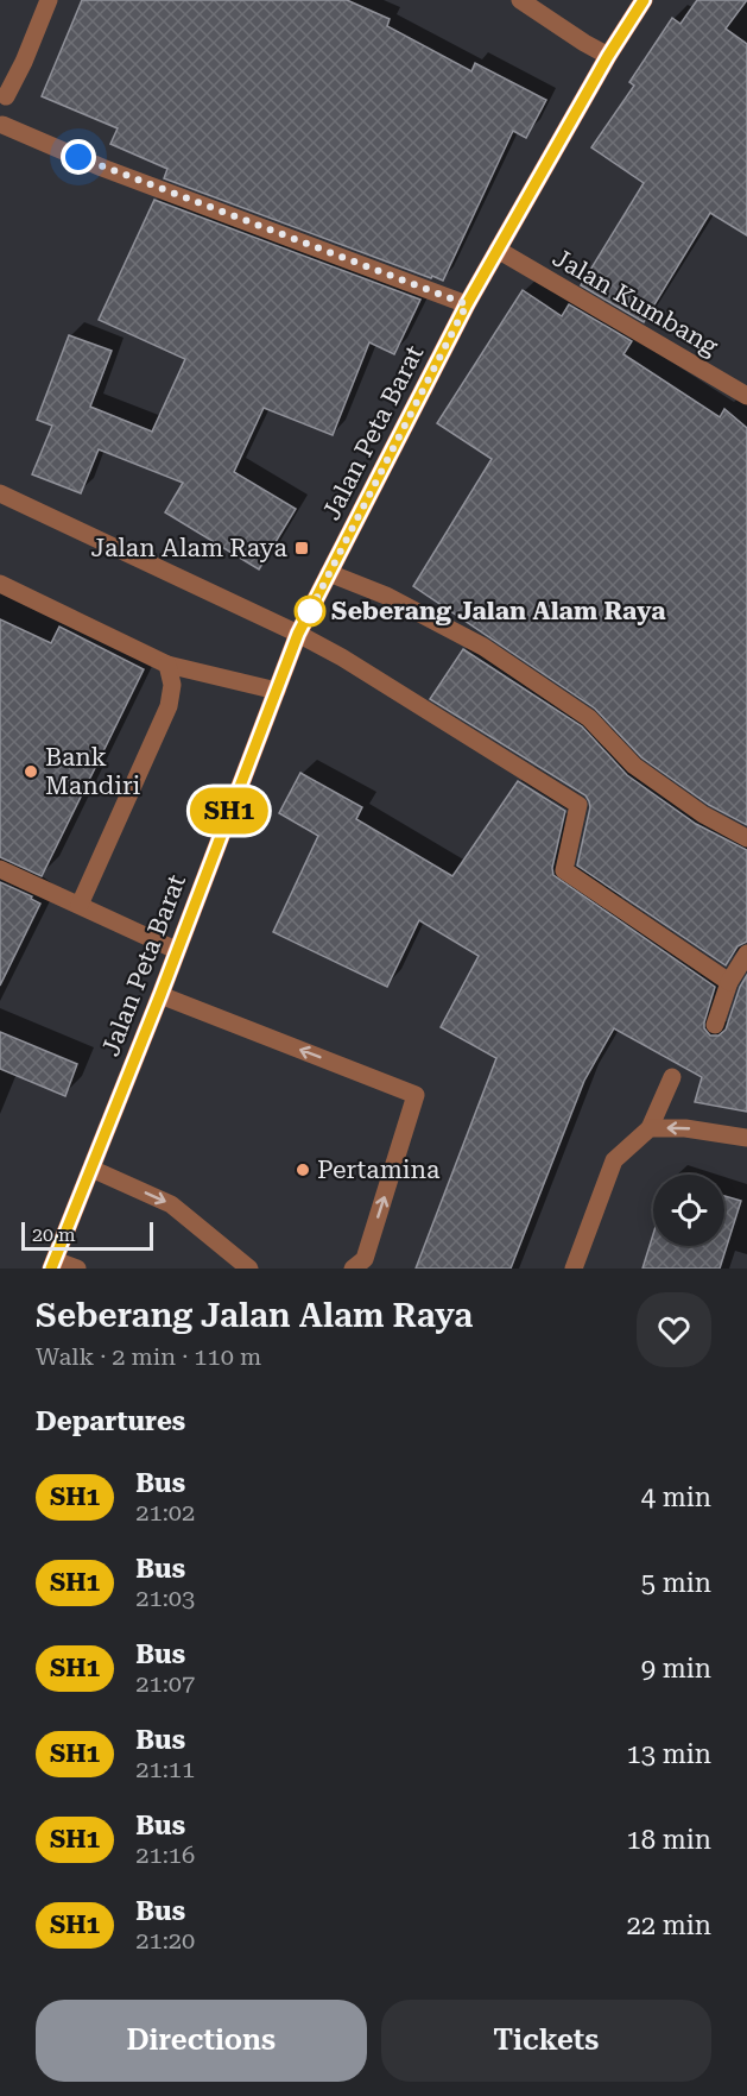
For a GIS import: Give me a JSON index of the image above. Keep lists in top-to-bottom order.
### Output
{
  "streets": {
    "main road": ["Jalan Peta Barat"],
    "street": ["Jalan Kumbang"]
  },
  "crossings": [
    ["Jalan Kumbang", "Jalan Peta Barat"]
  ],
  "places": {
    "transit": ["Jalan Alam Raya"],
    "other": ["Seberang Jalan Alam Raya", "Bank Mandiri", "Pertamina"]
  },
  "lines": ["bus line SH1"],
  "scale_bar": "20 m",
  "page": {
    "on_map": "SH1",
    "scale": "20 m",
    "heading": [
      ["Seberang Jalan Alam Raya", "Walk · 2 min · 110 m"],
      "Departures"
    ],
    "list": [
      {
        "mark": "SH1",
        "name": "Bus",
        "note": "21:02",
        "value": "4 min"
      },
      {
        "mark": "SH1",
        "name": "Bus",
        "note": "21:03",
        "value": "5 min"
      },
      {
        "mark": "SH1",
        "name": "Bus",
        "note": "21:07",
        "value": "9 min"
      },
      {
        "mark": "SH1",
        "name": "Bus",
        "note": "21:11",
        "value": "13 min"
      },
      {
        "mark": "SH1",
        "name": "Bus",
        "note": "21:16",
        "value": "18 min"
      },
      {
        "mark": "SH1",
        "name": "Bus",
        "note": "21:20",
        "value": "22 min"
      }
    ],
    "buttons": ["Directions", "Tickets"]
  }
}
